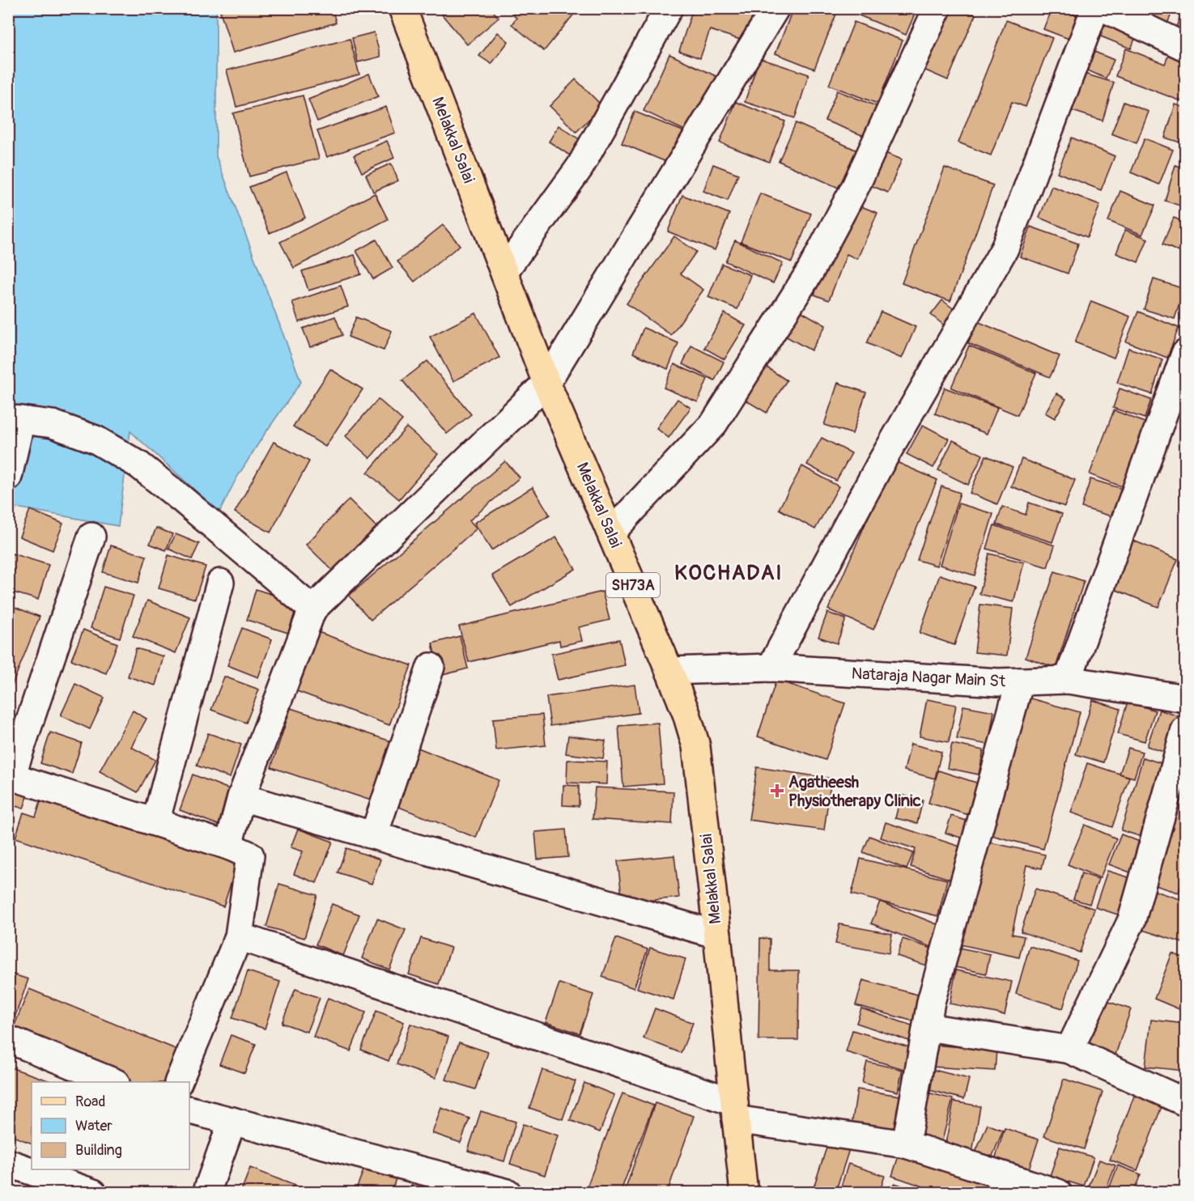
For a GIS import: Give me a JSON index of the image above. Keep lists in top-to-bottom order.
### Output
{
  "streets": {
    "main road": ["Melakkal Salai", "SH73A"],
    "street": ["Nataraja Nagar Main St"]
  },
  "crossings": [
    ["Melakkal Salai", "Nataraja Nagar Main St"]
  ],
  "districts": ["KOCHADAI"],
  "places": {
    "health": ["Agatheesh Physiotherapy Clinic"]
  },
  "legend": ["Road", "Water", "Building"]
}
